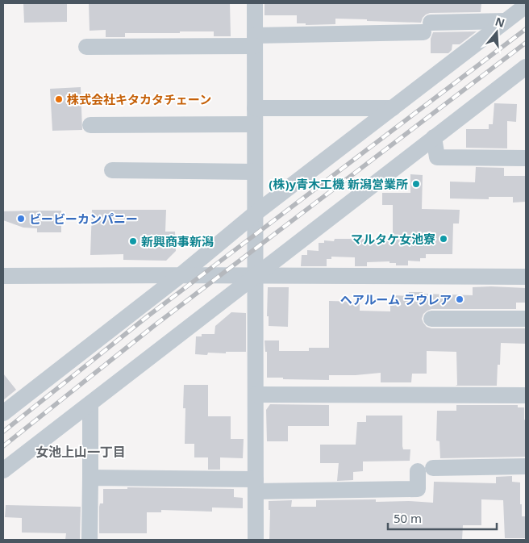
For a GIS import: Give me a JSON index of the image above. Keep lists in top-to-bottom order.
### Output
{
  "districts": ["女池上山一丁目"],
  "places": [
    "株式会社キタカタチェーン",
    "(株)y青木工機 新潟営業所",
    "ビービーカンパニー",
    "マルタケ女池寮",
    "新興商事新潟",
    "ヘアルーム ラウレア"
  ],
  "scale_bar": "50 m",
  "north": "top"
}
